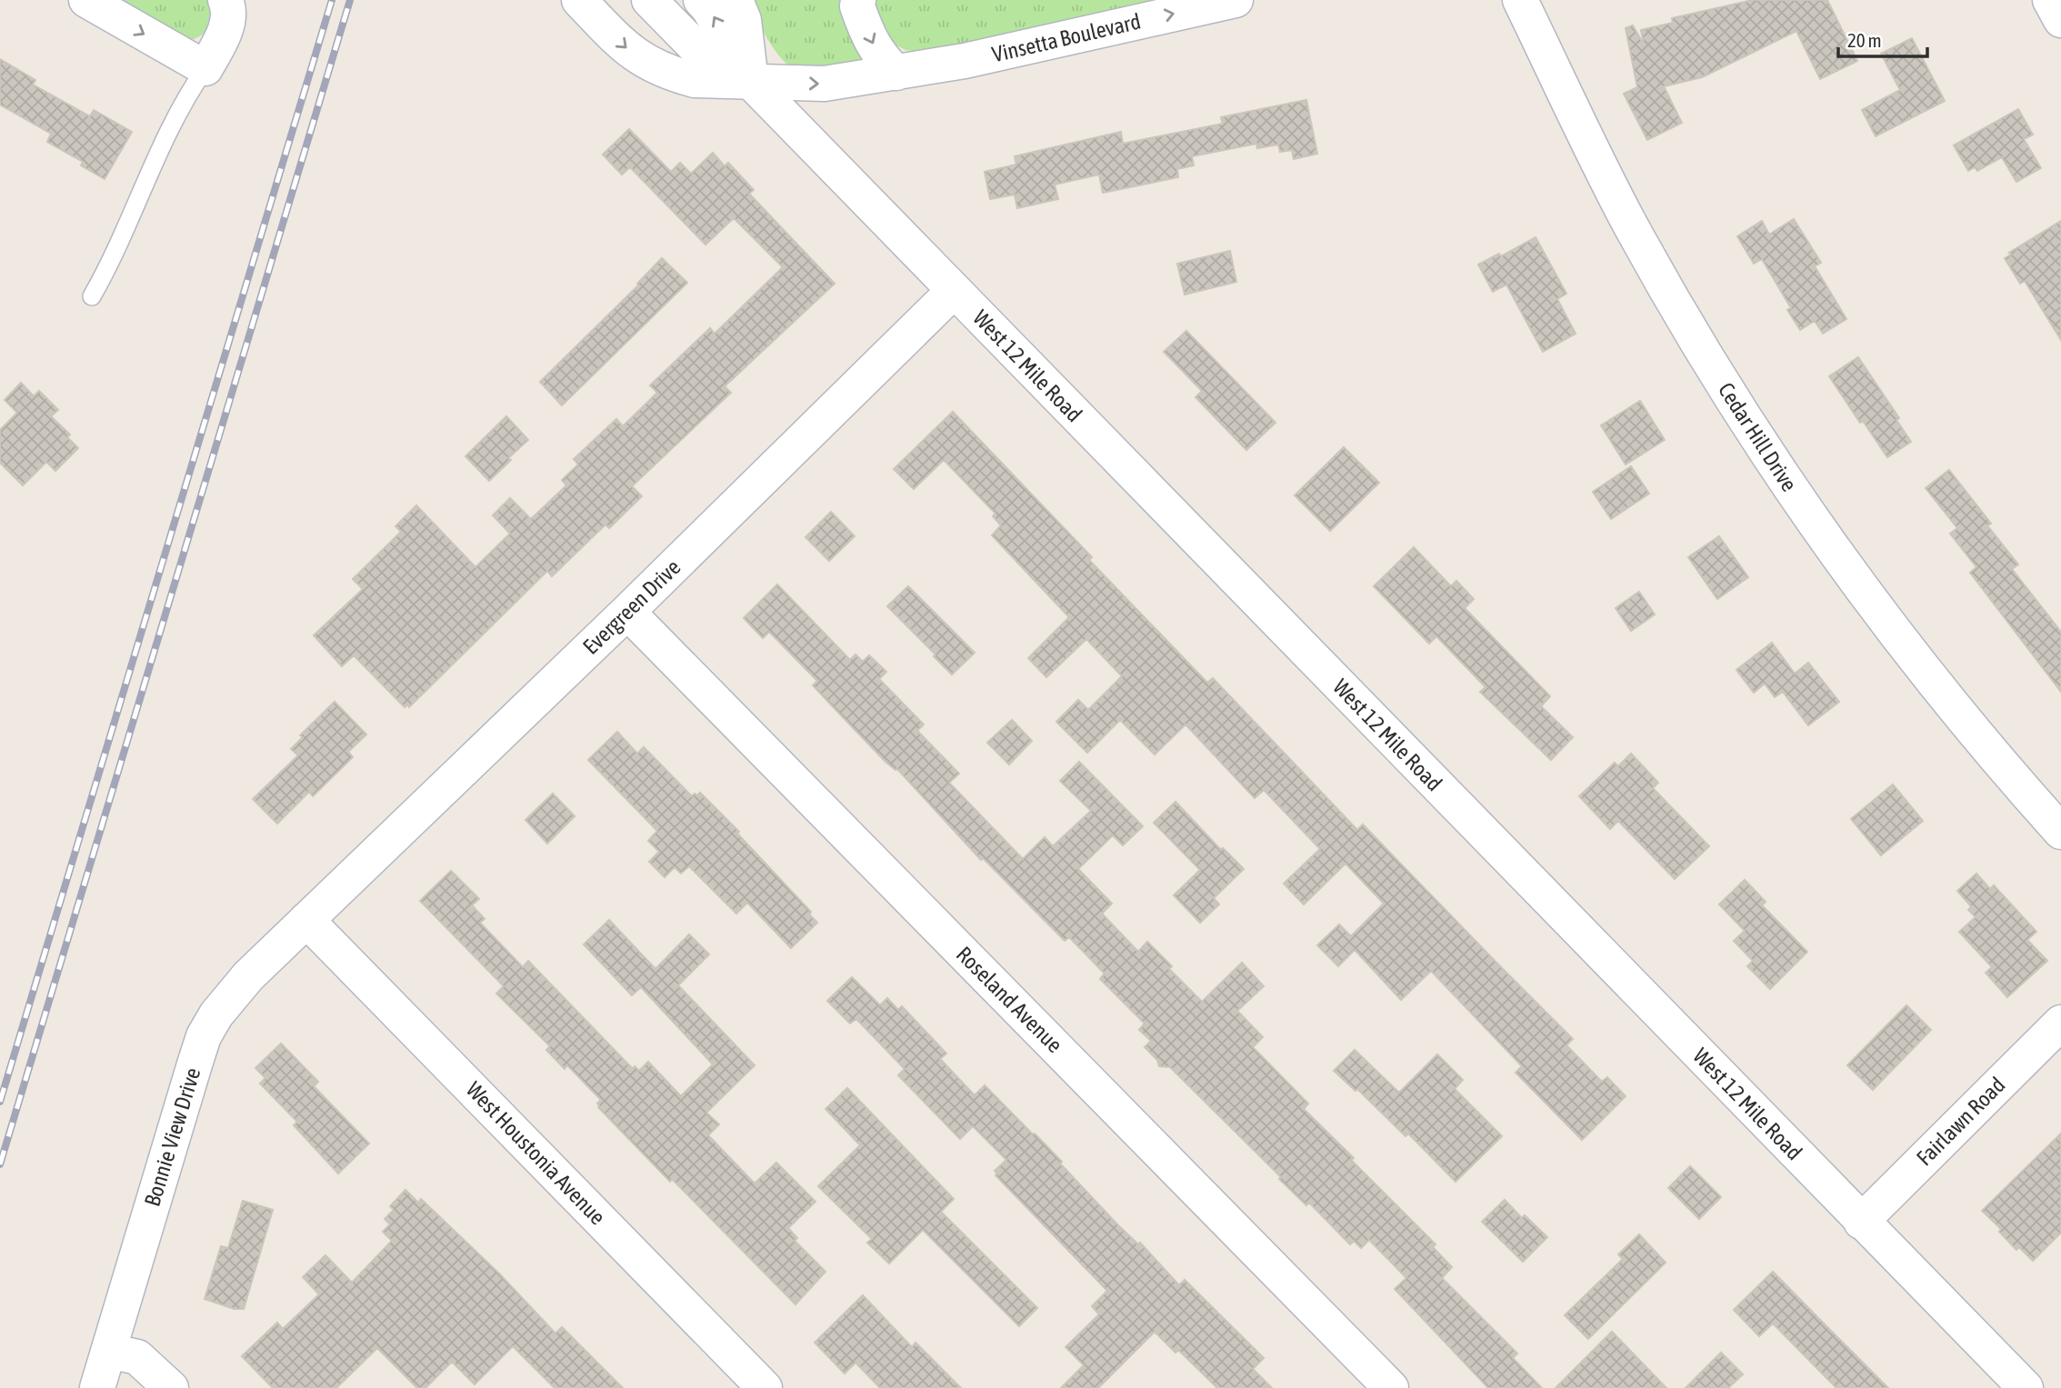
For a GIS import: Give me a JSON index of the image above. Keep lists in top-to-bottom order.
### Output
{
  "streets": {
    "street": [
      "Vinsetta Boulevard",
      "West 12 Mile Road",
      "Cedar Hill Drive",
      "Evergreen Drive",
      "Roseland Avenue",
      "Fairlawn Road",
      "Bonnie View Drive",
      "West Houstonia Avenue"
    ]
  },
  "crossings": [
    ["Vinsetta Boulevard", "West 12 Mile Road"],
    ["West 12 Mile Road", "Evergreen Drive"],
    ["West 12 Mile Road", "Fairlawn Road"],
    ["Evergreen Drive", "Roseland Avenue"],
    ["Evergreen Drive", "Bonnie View Drive"],
    ["Evergreen Drive", "West Houstonia Avenue"],
    ["Bonnie View Drive", "West Houstonia Avenue"]
  ],
  "one_way": ["Vinsetta Boulevard"],
  "scale_bar": "20 m"
}
